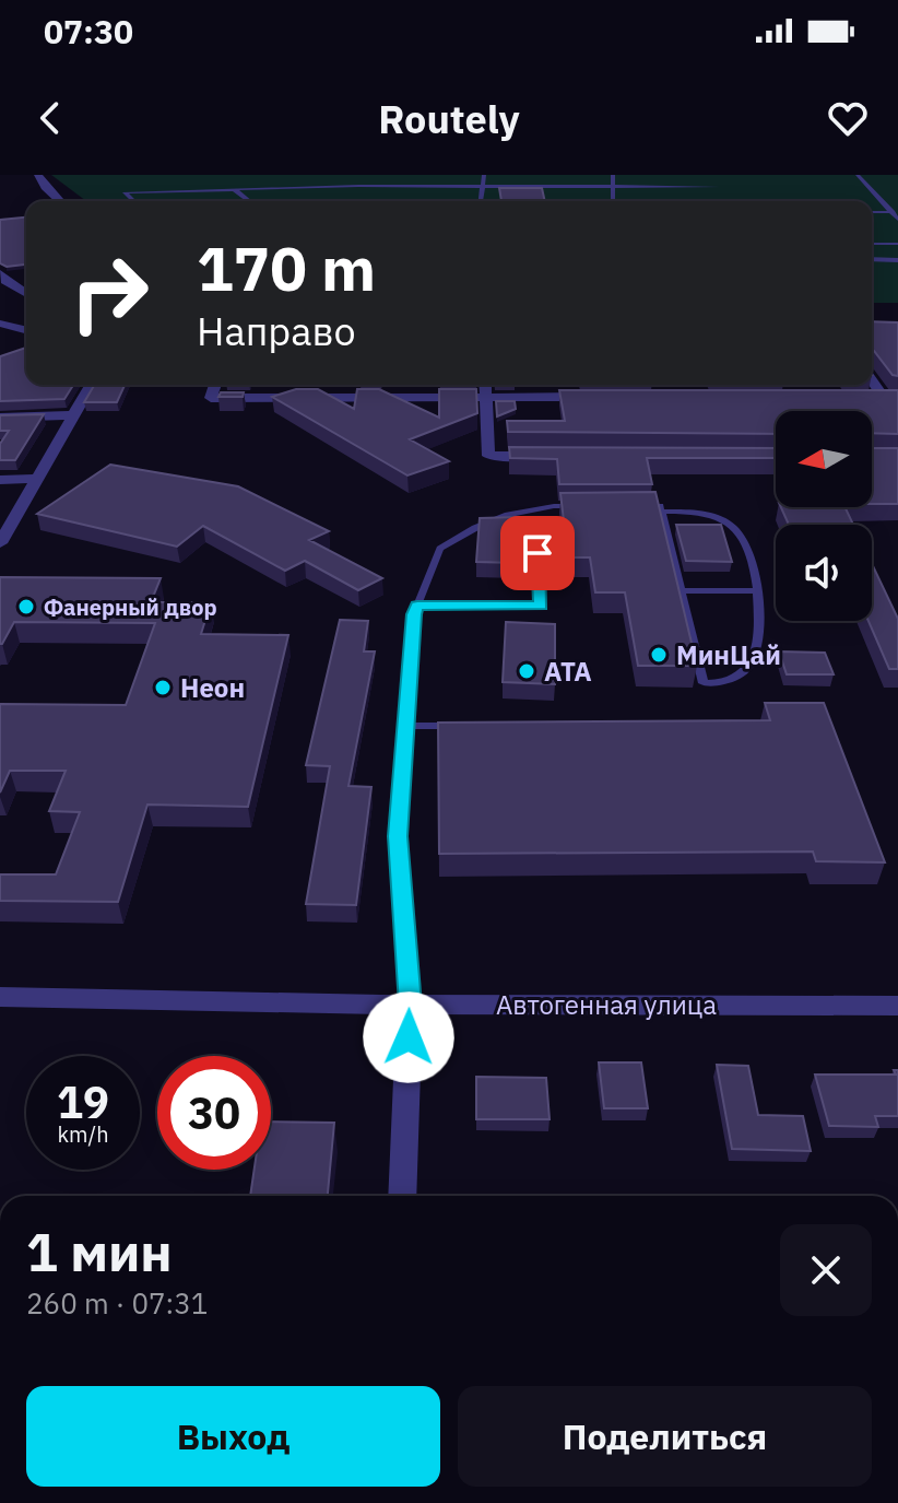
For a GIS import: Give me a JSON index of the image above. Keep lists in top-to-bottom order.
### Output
{
  "streets": {
    "street": ["Автогенная улица"]
  },
  "places": [
    "Фанерный двор",
    "МинЦай",
    "АТА",
    "Неон"
  ],
  "north": "left",
  "page": {
    "status": "07:30",
    "header": "Routely",
    "turn": ["170 m", "Направо"],
    "speed": "19 km/h",
    "limit": "30",
    "heading": ["1 мин", "260 m · 07:31"],
    "buttons": ["Выход", "Поделиться"]
  }
}
